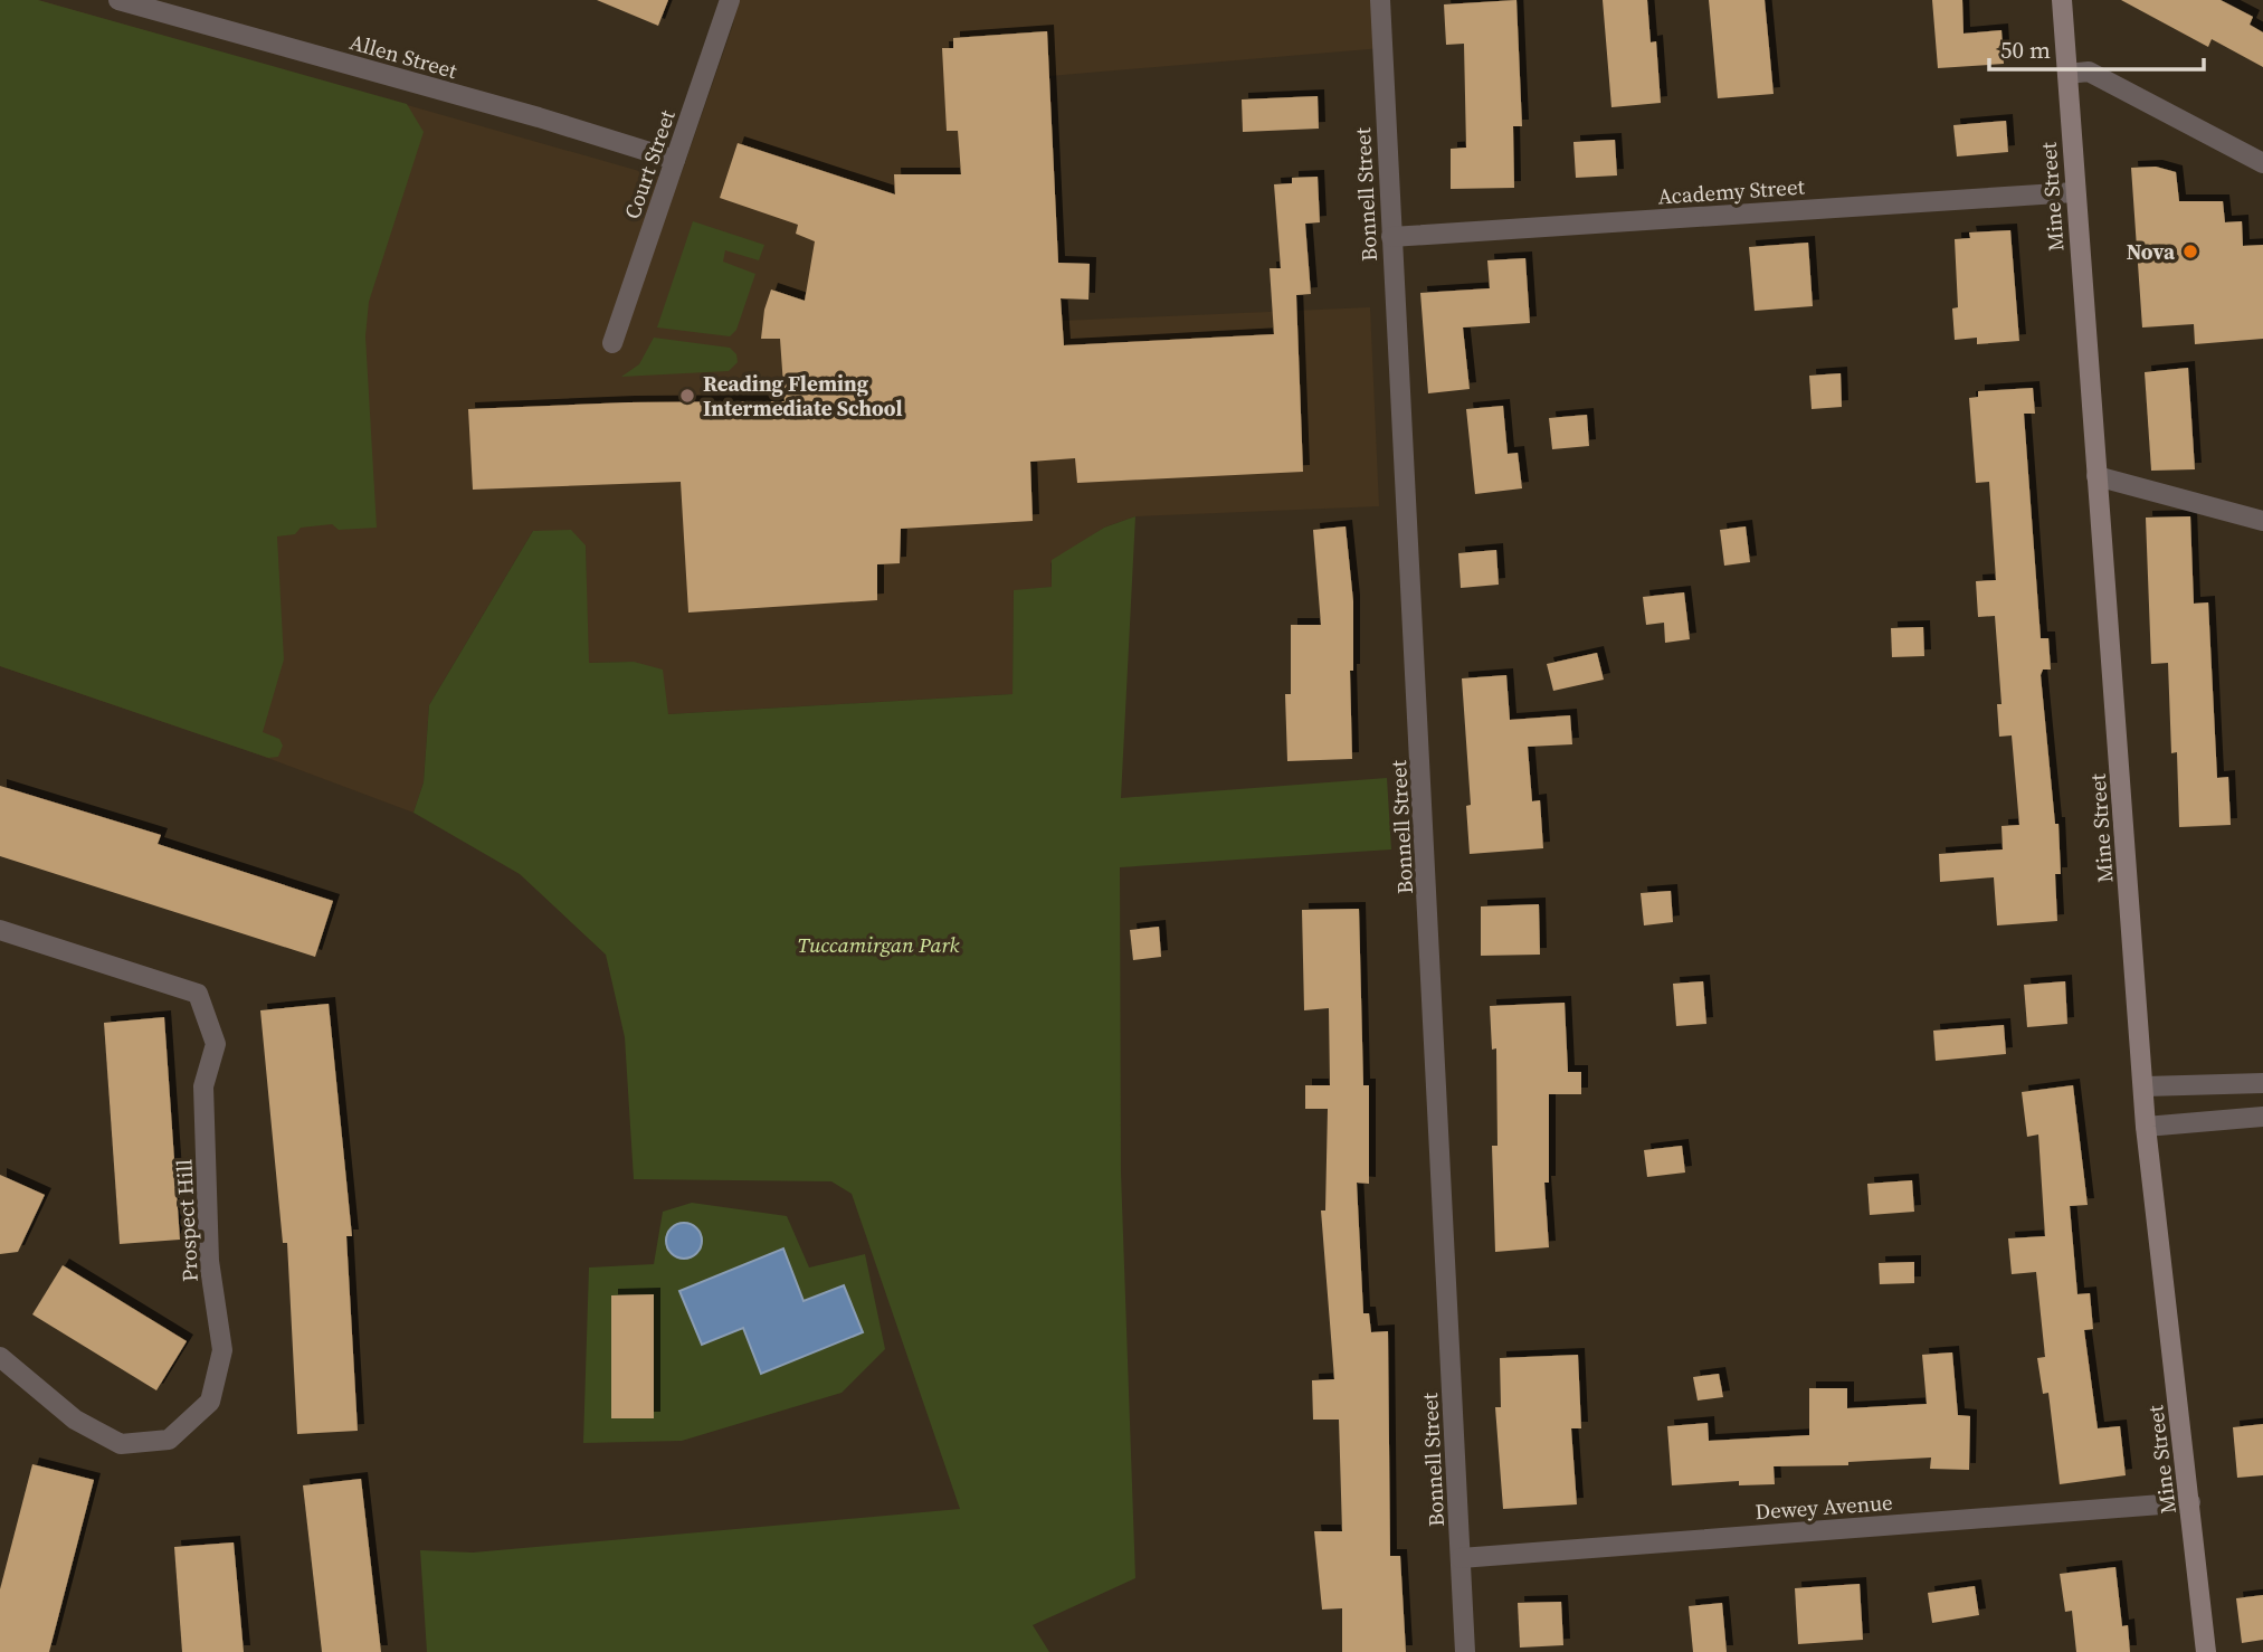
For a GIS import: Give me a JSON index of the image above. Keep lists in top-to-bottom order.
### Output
{
  "streets": {
    "street": [
      "Allen Street",
      "Court Street",
      "Academy Street",
      "Bonnell Street",
      "Mine Street",
      "Prospect Hill",
      "Dewey Avenue"
    ]
  },
  "crossings": [
    ["Allen Street", "Court Street"],
    ["Academy Street", "Bonnell Street"],
    ["Academy Street", "Mine Street"],
    ["Bonnell Street", "Dewey Avenue"],
    ["Mine Street", "Dewey Avenue"]
  ],
  "parks": ["Tuccamirgan Park"],
  "places": ["Nova", "Reading Fleming Intermediate School"],
  "scale_bar": "50 m"
}
